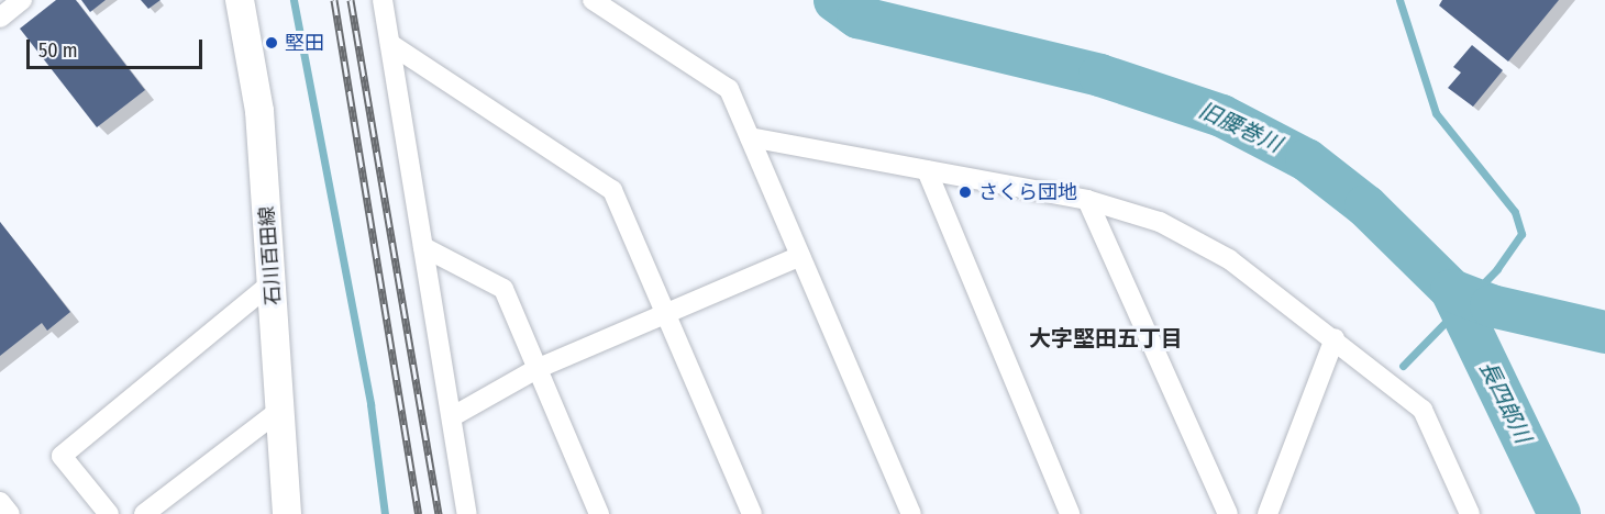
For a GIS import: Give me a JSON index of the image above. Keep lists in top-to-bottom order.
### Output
{
  "streets": {
    "main road": ["石川百田線"]
  },
  "districts": ["大字堅田五丁目"],
  "water": ["旧腰巻川", "長四郎川"],
  "places": ["堅田", "さくら団地"],
  "scale_bar": "50 m"
}
